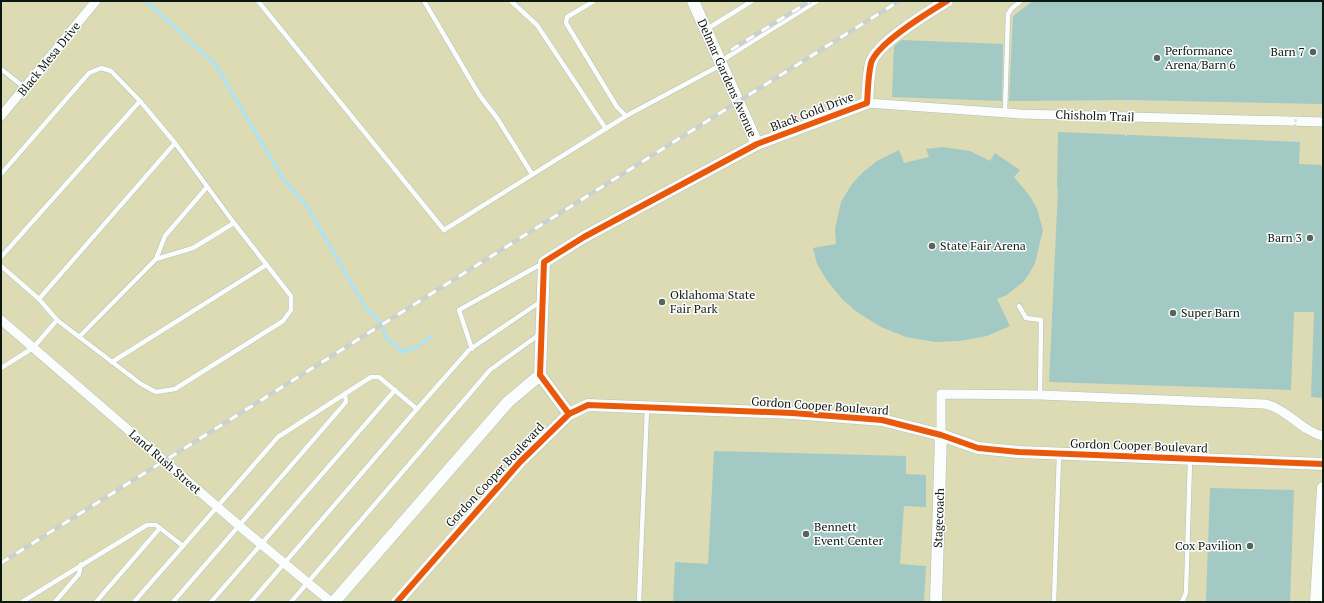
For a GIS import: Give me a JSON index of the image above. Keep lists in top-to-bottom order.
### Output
{
  "streets": {
    "street": [
      "Black Mesa Drive",
      "Delmar Gardens Avenue",
      "Black Gold Drive",
      "Chisholm Trail",
      "Gordon Cooper Boulevard",
      "Land Rush Street",
      "Stagecoach"
    ]
  },
  "crossings": [
    ["Delmar Gardens Avenue", "Black Gold Drive"],
    ["Black Gold Drive", "Chisholm Trail"],
    ["Gordon Cooper Boulevard", "Stagecoach"]
  ],
  "places": [
    "Barn 7",
    "Performance Arena/Barn 6",
    "Barn 3",
    "State Fair Arena",
    "Oklahoma State Fair Park",
    "Super Barn",
    "Bennett Event Center",
    "Cox Pavilion"
  ]
}
